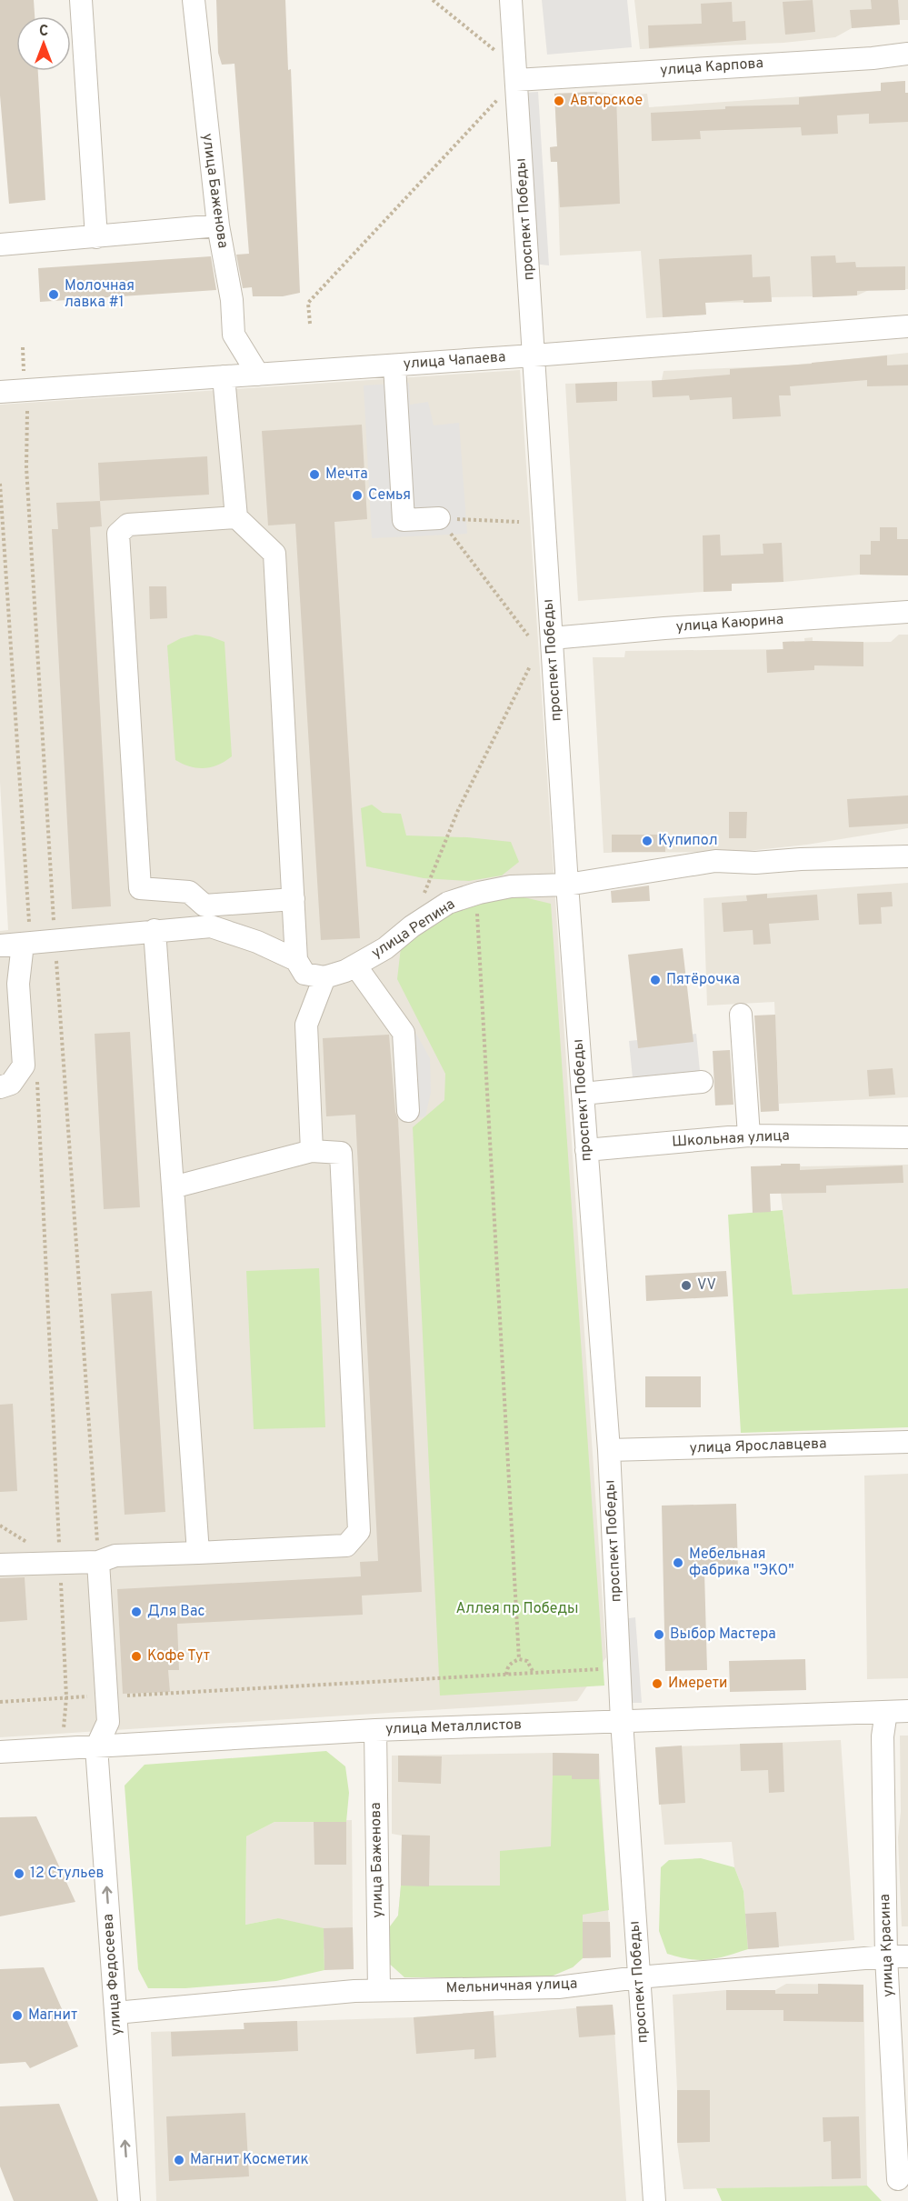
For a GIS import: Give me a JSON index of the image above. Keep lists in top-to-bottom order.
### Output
{
  "streets": {
    "street": [
      "улица Карпова",
      "улица Баженова",
      "проспект Победы",
      "улица Чапаева",
      "улица Каюрина",
      "улица Репина",
      "Школьная улица",
      "улица Ярославцева",
      "улица Металлистов",
      "улица Красина",
      "улица Федосеева",
      "Мельничная улица"
    ]
  },
  "crossings": [
    ["улица Карпова", "проспект Победы"],
    ["улица Баженова", "улица Чапаева"],
    ["улица Баженова", "улица Металлистов"],
    ["улица Баженова", "Мельничная улица"],
    ["проспект Победы", "улица Чапаева"],
    ["проспект Победы", "улица Каюрина"],
    ["проспект Победы", "улица Репина"],
    ["проспект Победы", "Школьная улица"],
    ["проспект Победы", "улица Ярославцева"],
    ["проспект Победы", "улица Металлистов"],
    ["проспект Победы", "Мельничная улица"],
    ["улица Металлистов", "улица Красина"],
    ["улица Металлистов", "улица Федосеева"],
    ["улица Красина", "Мельничная улица"],
    ["улица Федосеева", "Мельничная улица"]
  ],
  "one_way": ["улица Федосеева"],
  "parks": ["Аллея пр Победы"],
  "places": [
    "Авторское",
    "Молочная лавка #1",
    "Мечта",
    "Семья",
    "Купипол",
    "Пятёрочка",
    "VV",
    "Мебельная фабрика \"ЭКО\"",
    "Для Вас",
    "Выбор Мастера",
    "Кофе Тут",
    "Имерети",
    "12 Стульев",
    "Магнит",
    "Магнит Косметик"
  ],
  "north": "top"
}
